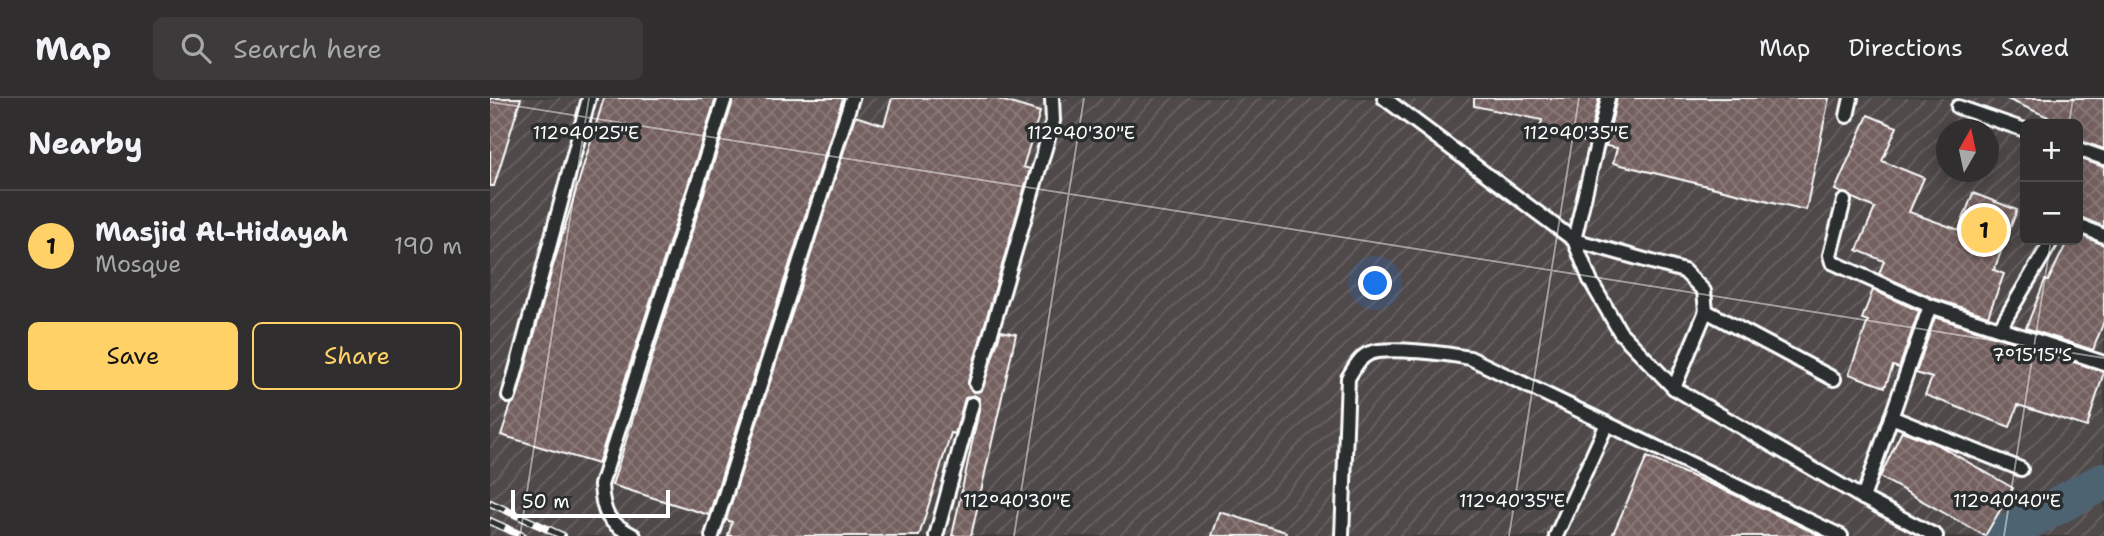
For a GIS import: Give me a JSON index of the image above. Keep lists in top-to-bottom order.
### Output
{
  "scale_bar": "50 m",
  "north": "top",
  "page": {
    "header": "Map",
    "search": "Search here",
    "nav": ["Map", "Directions", "Saved"],
    "heading": "Nearby",
    "map_buttons": ["+", "−"],
    "list": [
      {
        "mark": "1",
        "name": "Masjid Al-Hidayah",
        "note": "Mosque",
        "value": "190 m"
      }
    ],
    "pins": "1",
    "buttons": ["Save", "Share"],
    "scale": "50 m"
  },
  "coordinates": [
    "112°40'25\"E",
    "112°40'30\"E",
    "112°40'35\"E",
    "7°15'15\"S",
    "112°40'40\"E"
  ]
}
